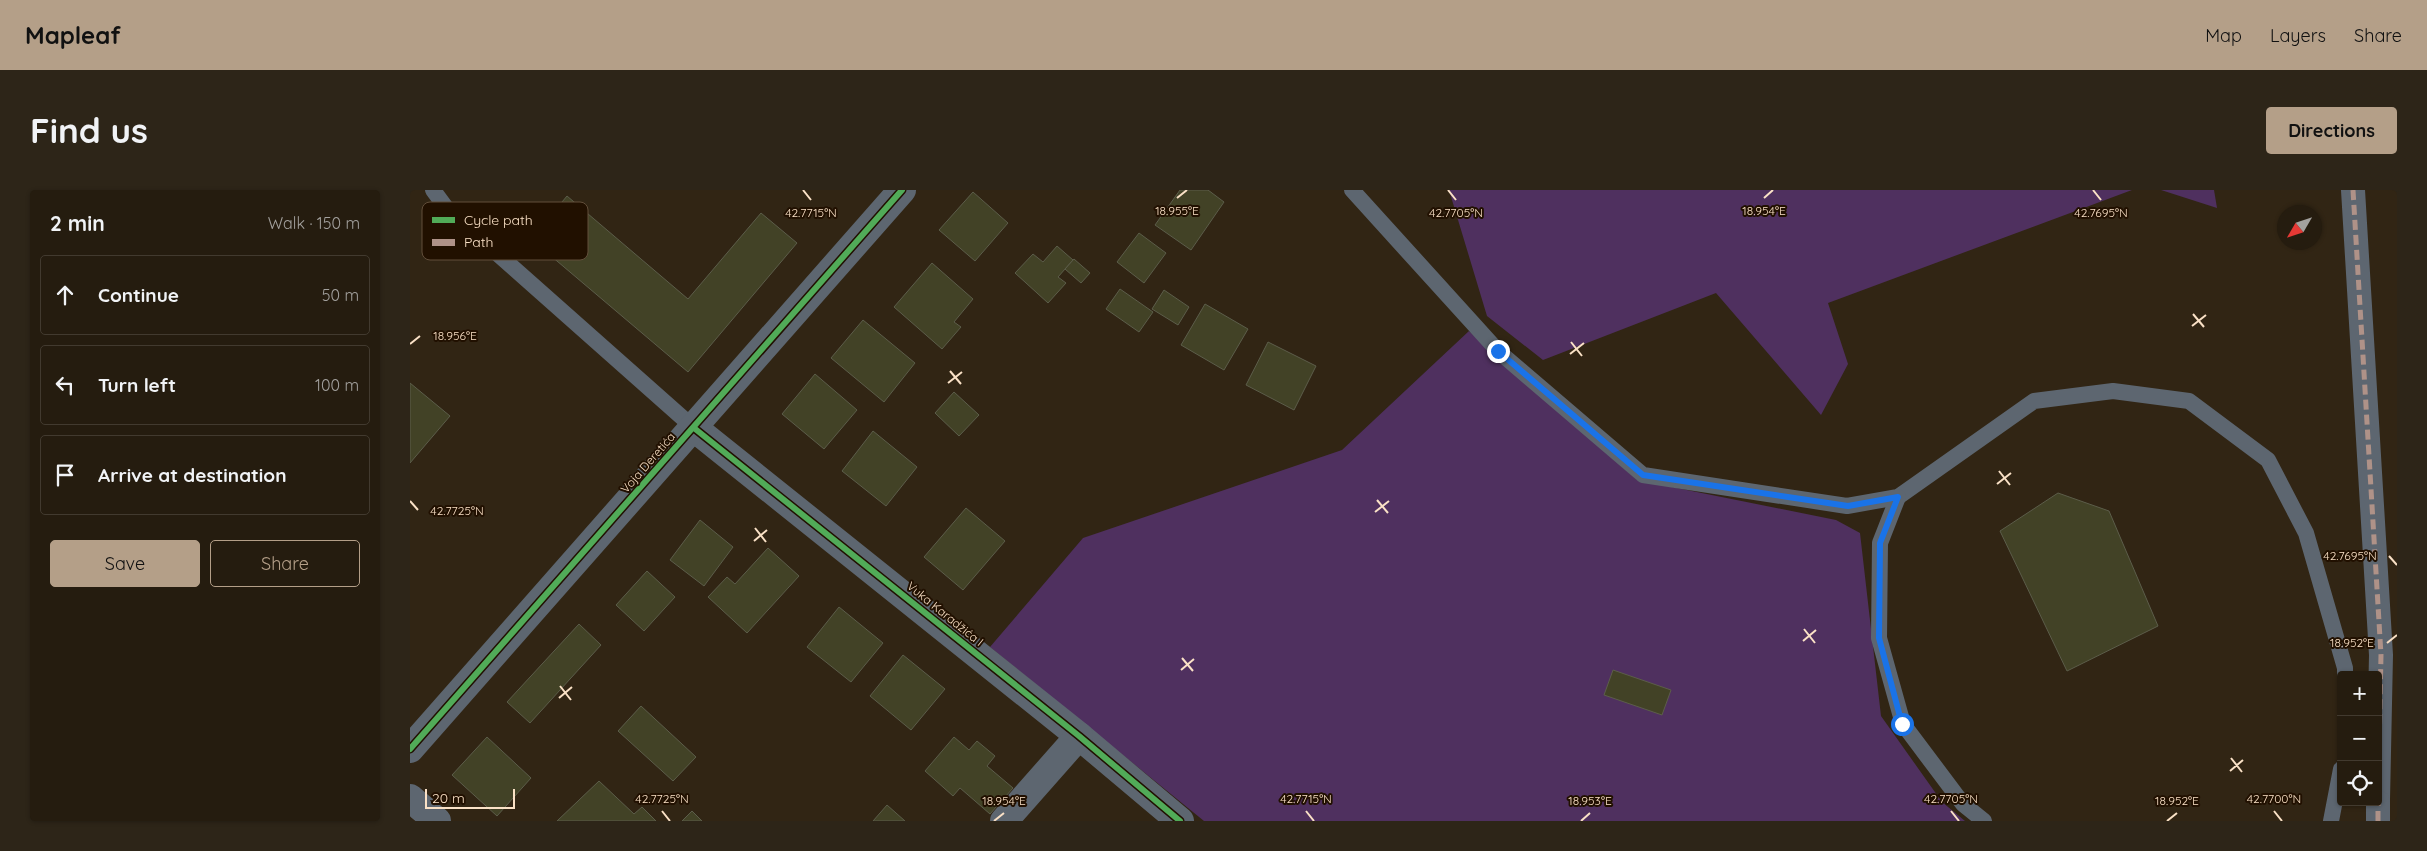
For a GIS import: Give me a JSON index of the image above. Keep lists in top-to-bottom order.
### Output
{
  "streets": {
    "street": ["Voja Deretića", "Vuka Karadžića I"]
  },
  "crossings": [
    ["Voja Deretića", "Vuka Karadžića I"]
  ],
  "legend": ["Cycle path", "Path"],
  "scale_bar": "20 m",
  "north": "bottom left",
  "page": {
    "header": "Mapleaf",
    "nav": ["Map", "Layers", "Share"],
    "buttons": [
      "Directions",
      ["Save", "Share"]
    ],
    "title": "Find us",
    "heading": ["2 min", "Walk · 150 m"],
    "list": [
      ["Continue", "50 m"],
      ["Turn left", "100 m"],
      "Arrive at destination"
    ],
    "map_buttons": ["+", "−"],
    "scale": "20 m"
  },
  "coordinates": [
    "18.955°E",
    "18.954°E",
    "42.7715°N",
    "42.7705°N",
    "42.7695°N",
    "18.956°E",
    "42.7725°N",
    "18.952°E",
    "42.7700°N",
    "18.953°E"
  ]
}
